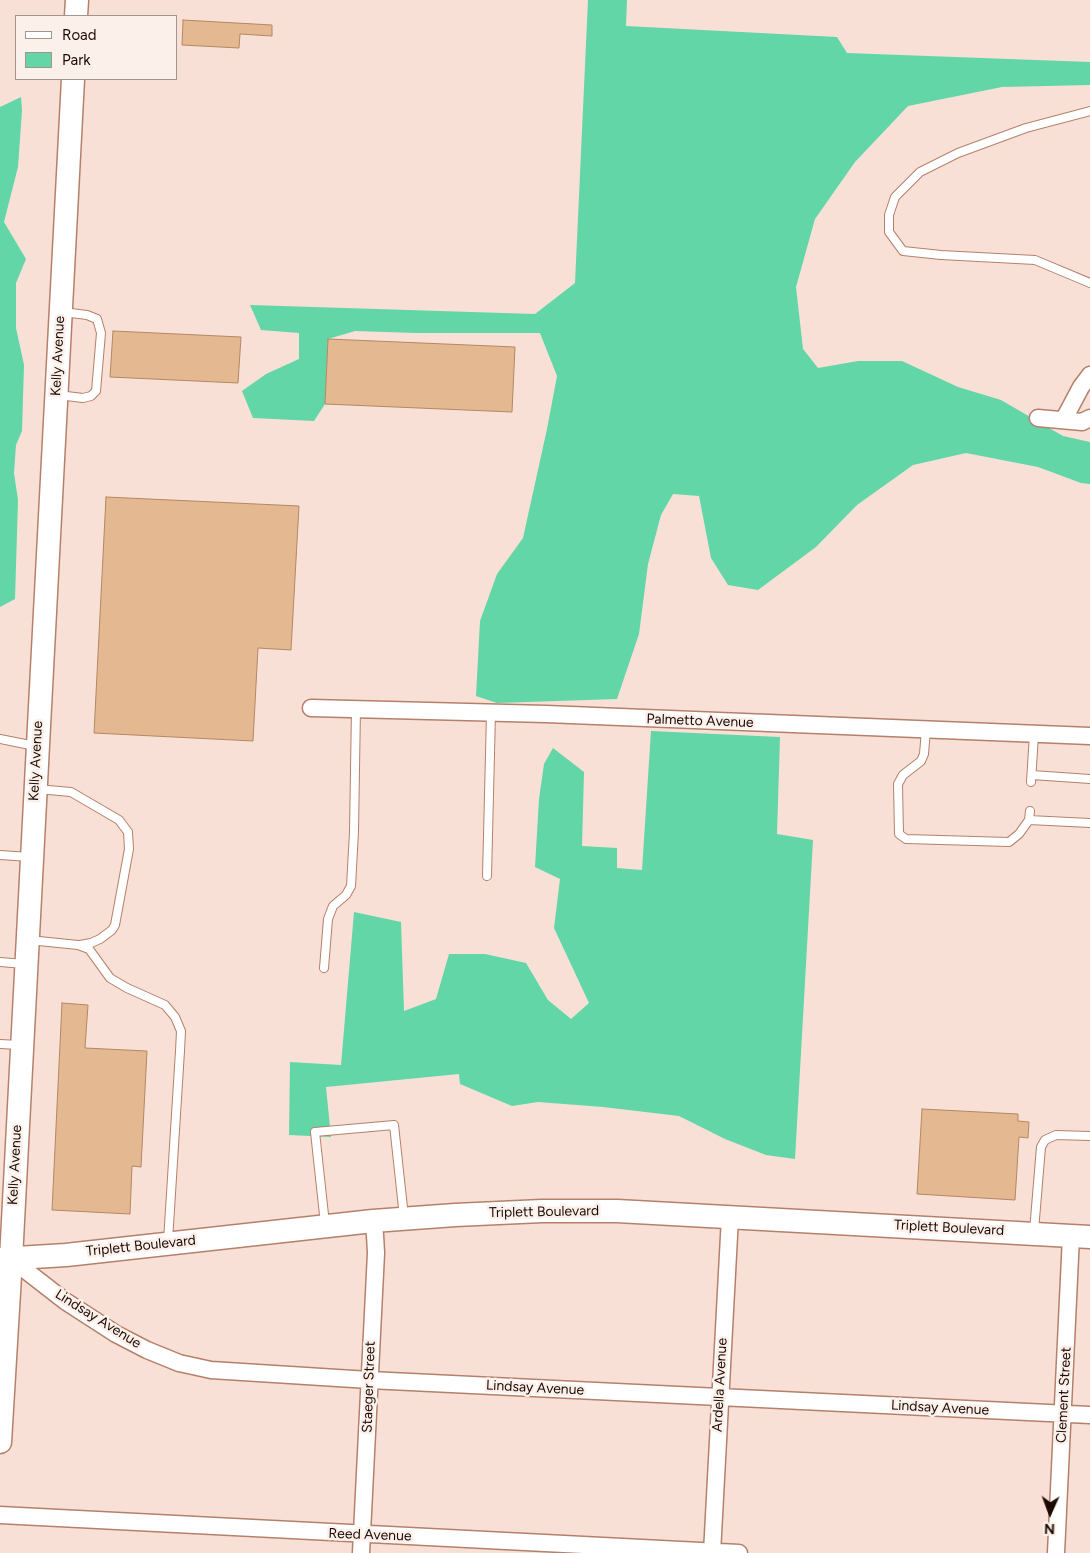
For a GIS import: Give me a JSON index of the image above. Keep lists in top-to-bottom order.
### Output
{
  "streets": {
    "main road": ["Kelly Avenue", "Triplett Boulevard"],
    "street": [
      "Palmetto Avenue",
      "Lindsay Avenue",
      "Ardella Avenue",
      "Staeger Street",
      "Clement Street",
      "Reed Avenue"
    ]
  },
  "crossings": [
    ["Kelly Avenue", "Triplett Boulevard"],
    ["Kelly Avenue", "Lindsay Avenue"],
    ["Triplett Boulevard", "Lindsay Avenue"],
    ["Triplett Boulevard", "Ardella Avenue"],
    ["Triplett Boulevard", "Staeger Street"],
    ["Triplett Boulevard", "Clement Street"],
    ["Lindsay Avenue", "Ardella Avenue"],
    ["Lindsay Avenue", "Staeger Street"],
    ["Lindsay Avenue", "Clement Street"],
    ["Ardella Avenue", "Reed Avenue"],
    ["Staeger Street", "Reed Avenue"]
  ],
  "legend": ["Road", "Park"],
  "north": "bottom"
}
